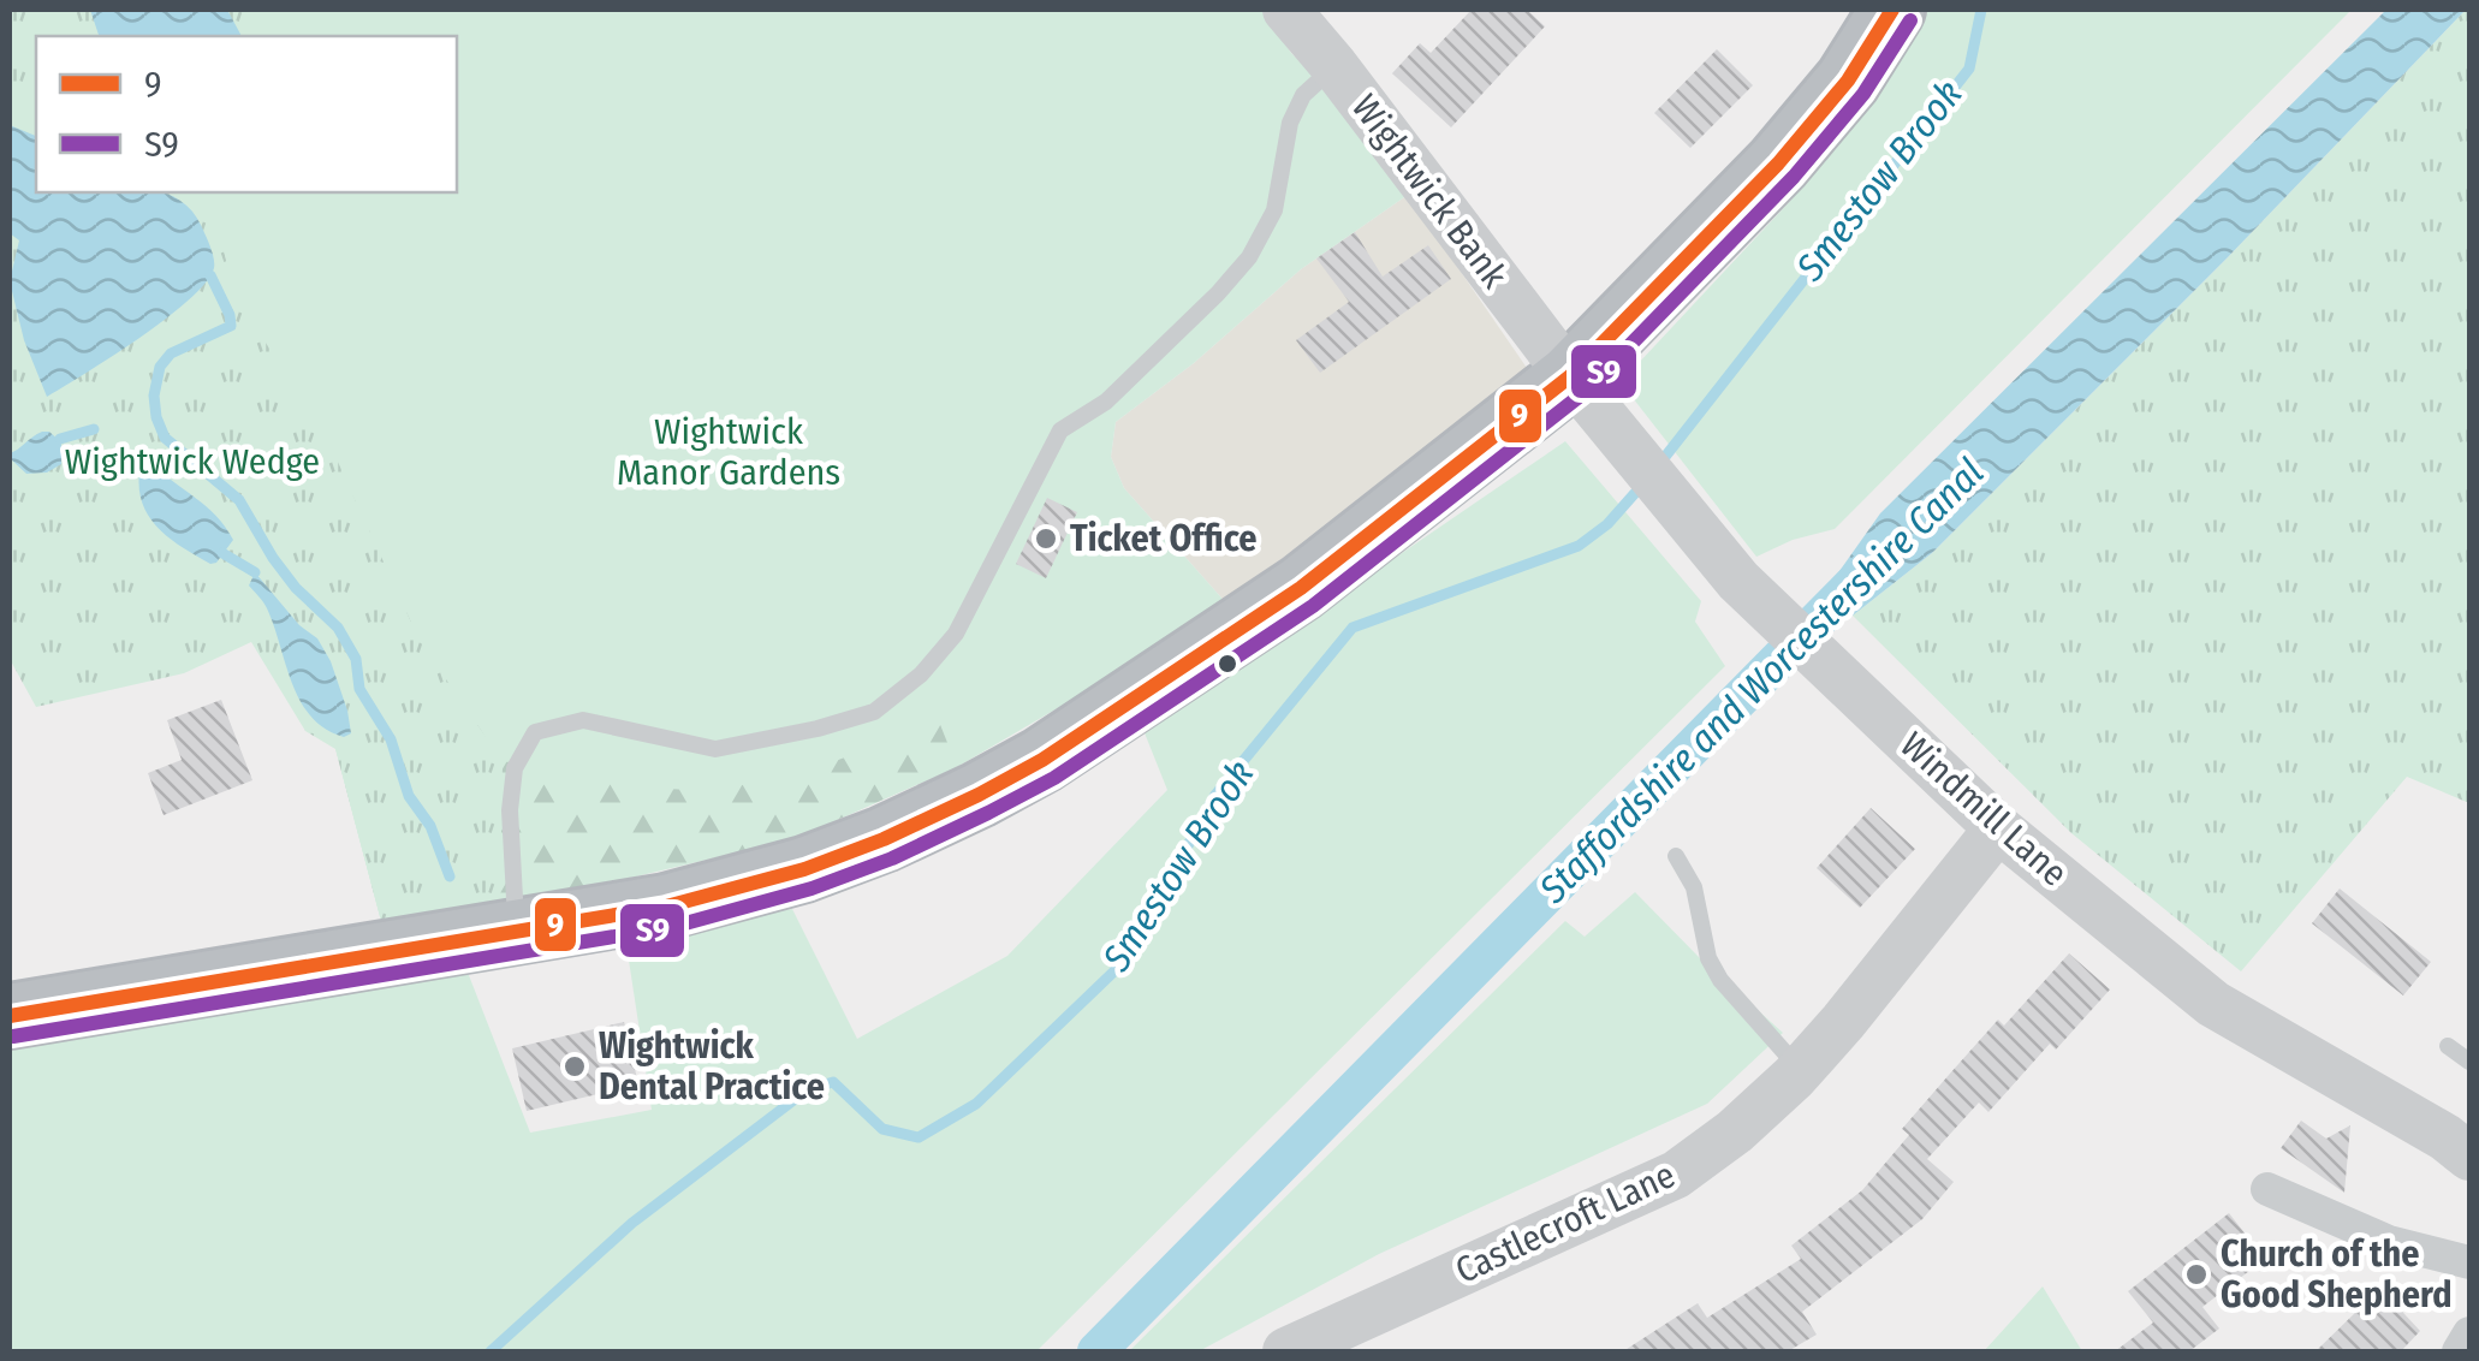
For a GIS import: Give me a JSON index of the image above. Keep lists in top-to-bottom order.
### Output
{
  "streets": {
    "street": ["Wightwick Bank", "Windmill Lane", "Castlecroft Lane"]
  },
  "crossings": [
    ["Wightwick Bank", "Windmill Lane"],
    ["Windmill Lane", "Castlecroft Lane"]
  ],
  "water": ["Smestow Brook", "Staffordshire and Worcestershire Canal"],
  "parks": ["Wightwick Manor Gardens", "Wightwick Wedge"],
  "places": ["Ticket Office", "Wightwick Dental Practice", "Church of the Good Shepherd"],
  "lines": ["transit line 9", "transit line S9"],
  "legend": ["9", "S9"]
}
